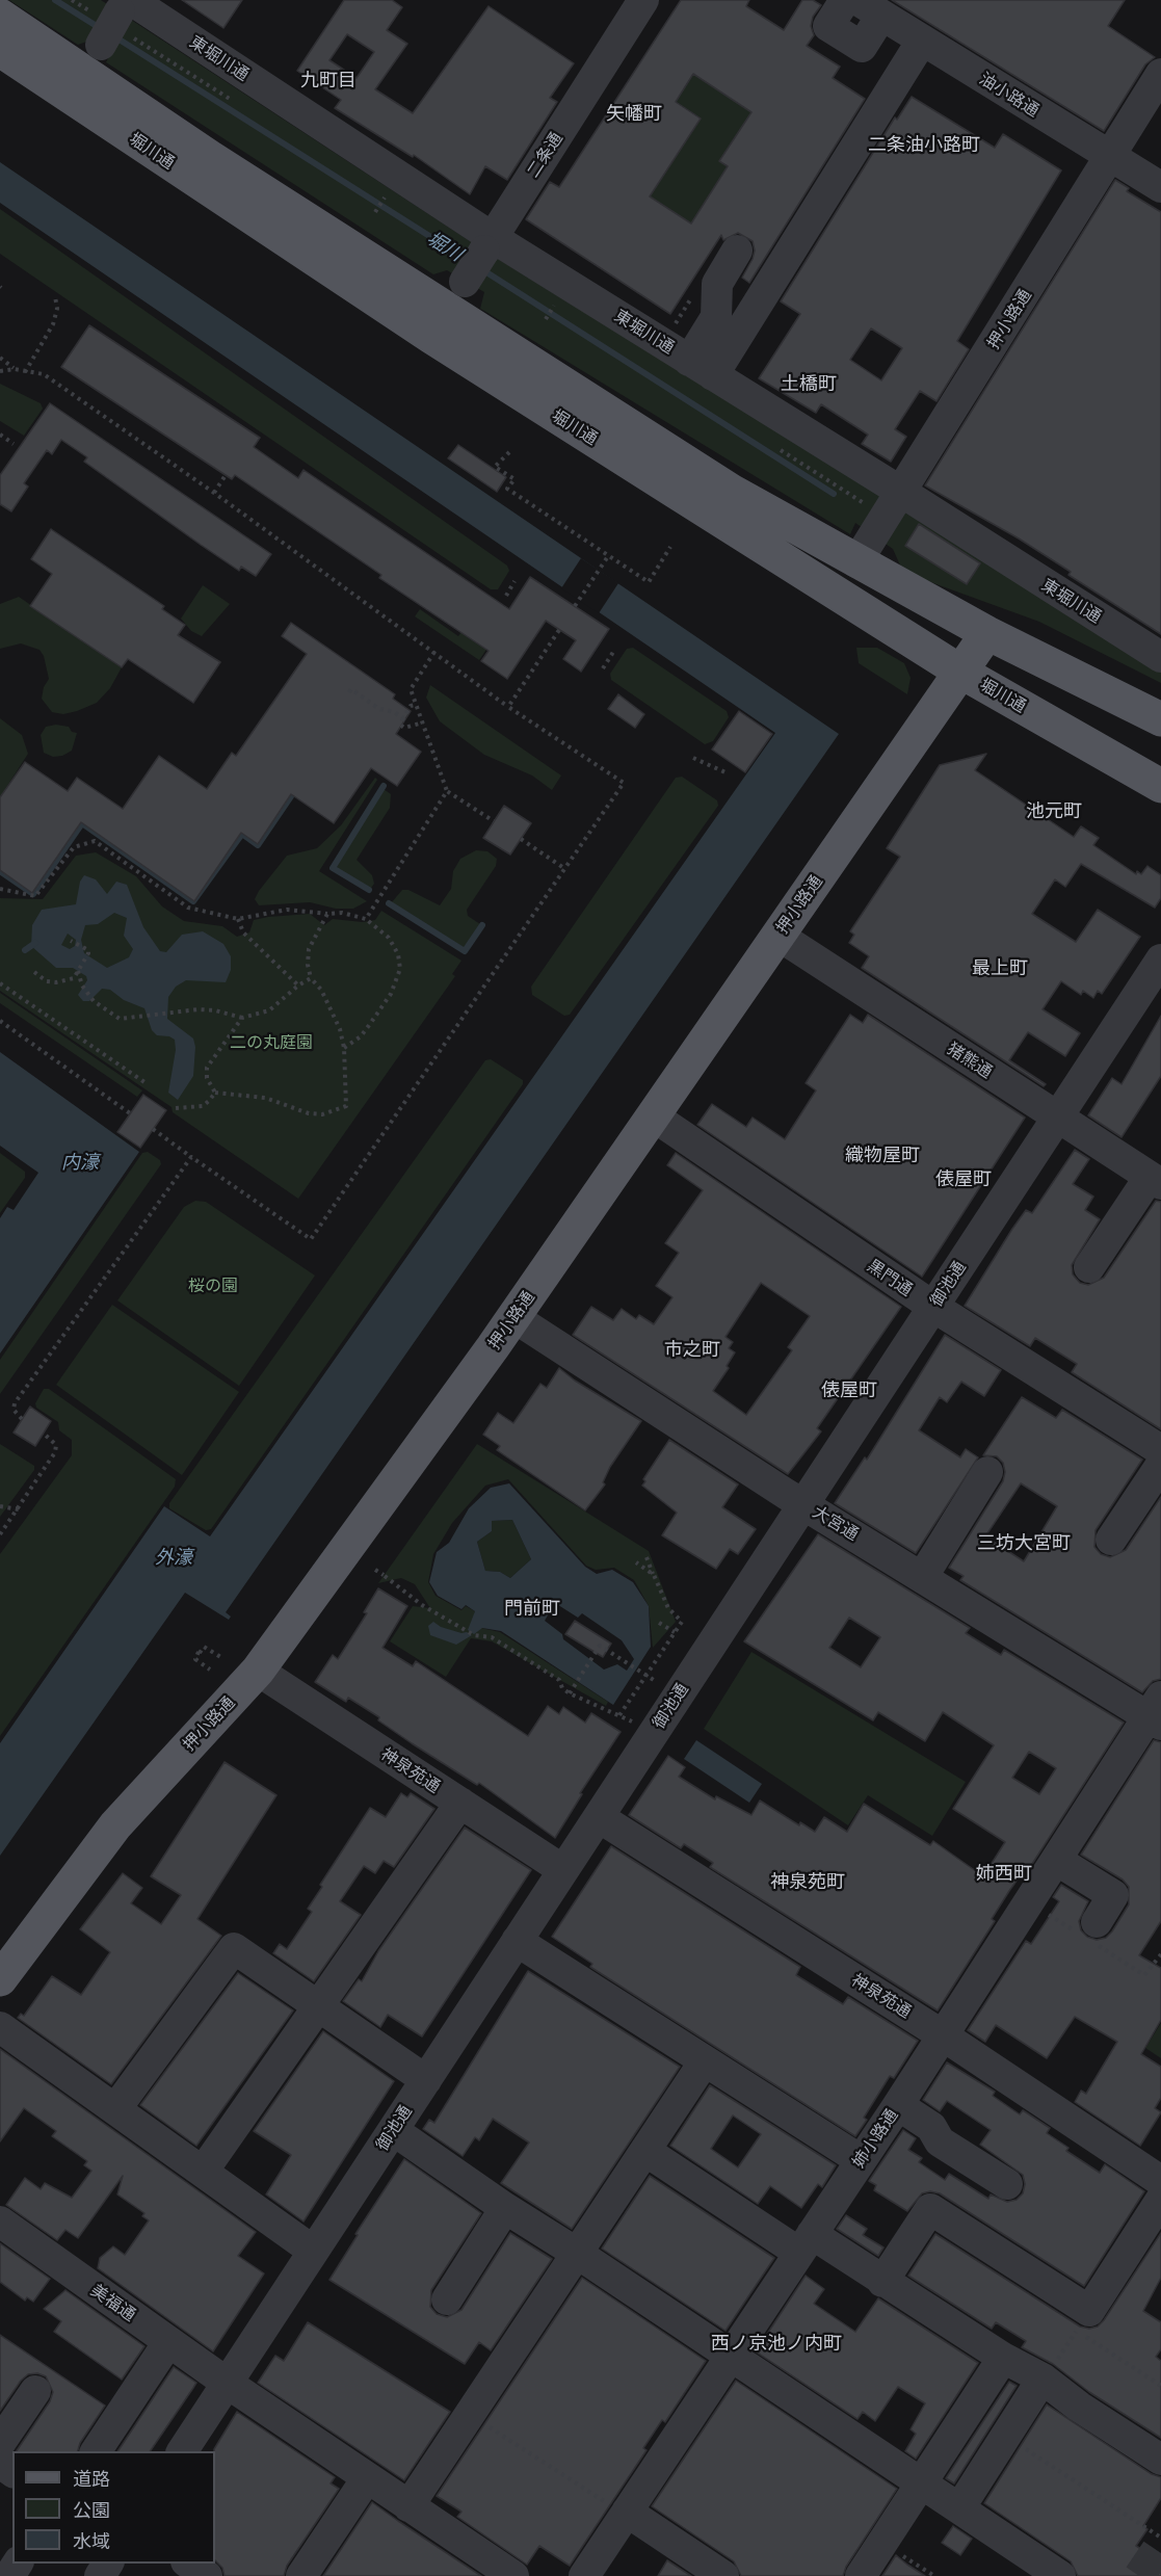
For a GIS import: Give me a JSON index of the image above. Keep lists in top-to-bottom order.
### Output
{
  "streets": {
    "main road": ["堀川通", "押小路通"],
    "street": [
      "東堀川通",
      "油小路通",
      "二条通",
      "猪熊通",
      "黒門通",
      "御池通",
      "大宮通",
      "神泉苑通",
      "姉小路通",
      "美福通"
    ]
  },
  "crossings": [
    ["東堀川通", "二条通"],
    ["東堀川通", "押小路通"],
    ["油小路通", "押小路通"],
    ["堀川通", "二条通"],
    ["堀川通", "押小路通"],
    ["押小路通", "猪熊通"],
    ["押小路通", "黒門通"],
    ["押小路通", "大宮通"],
    ["押小路通", "神泉苑通"],
    ["猪熊通", "御池通"],
    ["黒門通", "御池通"],
    ["御池通", "大宮通"],
    ["御池通", "神泉苑通"],
    ["御池通", "美福通"],
    ["大宮通", "姉小路通"],
    ["神泉苑通", "姉小路通"]
  ],
  "districts": [
    "九町目",
    "矢幡町",
    "二条油小路町",
    "土橋町",
    "池元町",
    "最上町",
    "織物屋町",
    "俵屋町",
    "市之町",
    "俵屋町",
    "三坊大宮町",
    "門前町",
    "姉西町",
    "神泉苑町",
    "西ノ京池ノ内町"
  ],
  "water": ["堀川", "内濠", "外濠"],
  "parks": ["二の丸庭園", "桜の園"],
  "legend": ["道路", "公園", "水域"]
}
